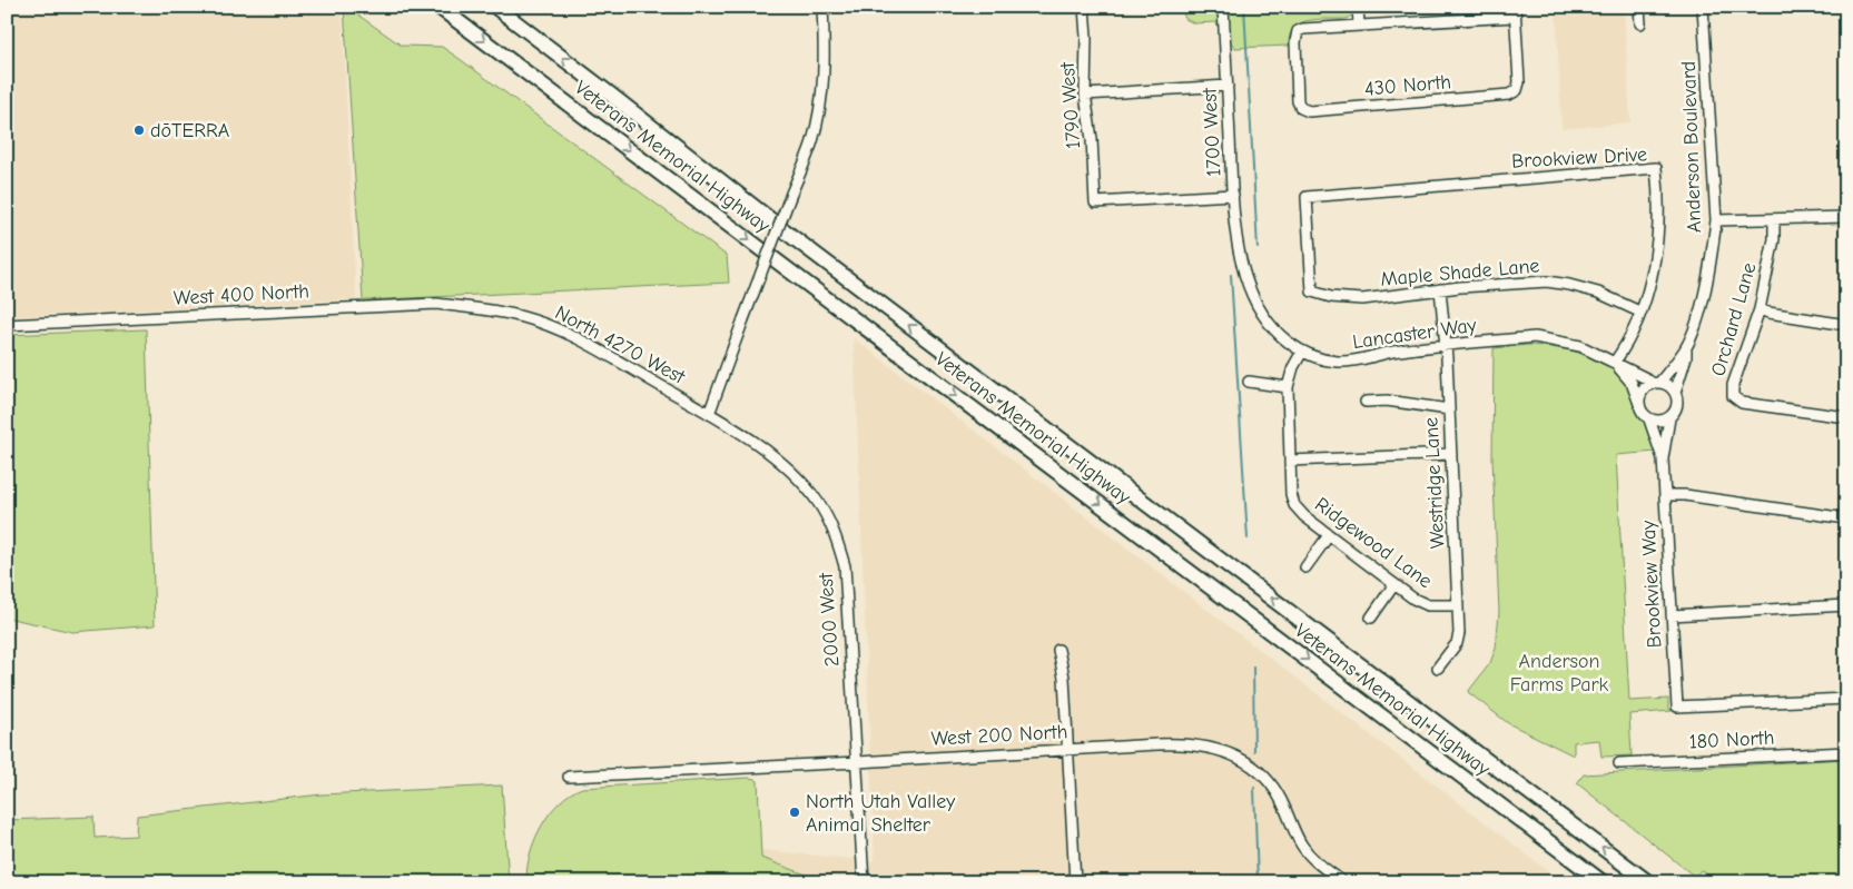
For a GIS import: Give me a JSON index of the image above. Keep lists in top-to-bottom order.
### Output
{
  "streets": {
    "highway": ["Veterans Memorial Highway"],
    "street": [
      "430 North",
      "1790 West",
      "1700 West",
      "Anderson Boulevard",
      "Brookview Drive",
      "Maple Shade Lane",
      "West 400 North",
      "Orchard Lane",
      "Lancaster Way",
      "North 4270 West",
      "Westridge Lane",
      "Ridgewood Lane",
      "Brookview Way",
      "2000 West",
      "West 200 North",
      "180 North"
    ]
  },
  "crossings": [
    ["1790 West", "1700 West"],
    ["1700 West", "Lancaster Way"],
    ["Anderson Boulevard", "Lancaster Way"],
    ["Anderson Boulevard", "Brookview Way"],
    ["Brookview Drive", "Maple Shade Lane"],
    ["Brookview Drive", "Lancaster Way"],
    ["Maple Shade Lane", "Westridge Lane"],
    ["West 400 North", "North 4270 West"],
    ["Lancaster Way", "Westridge Lane"],
    ["Lancaster Way", "Ridgewood Lane"],
    ["Lancaster Way", "Brookview Way"],
    ["North 4270 West", "2000 West"],
    ["Westridge Lane", "Ridgewood Lane"],
    ["2000 West", "West 200 North"]
  ],
  "parks": ["Anderson Farms Park"],
  "places": ["dōTERRA", "North Utah Valley Animal Shelter"]
}
